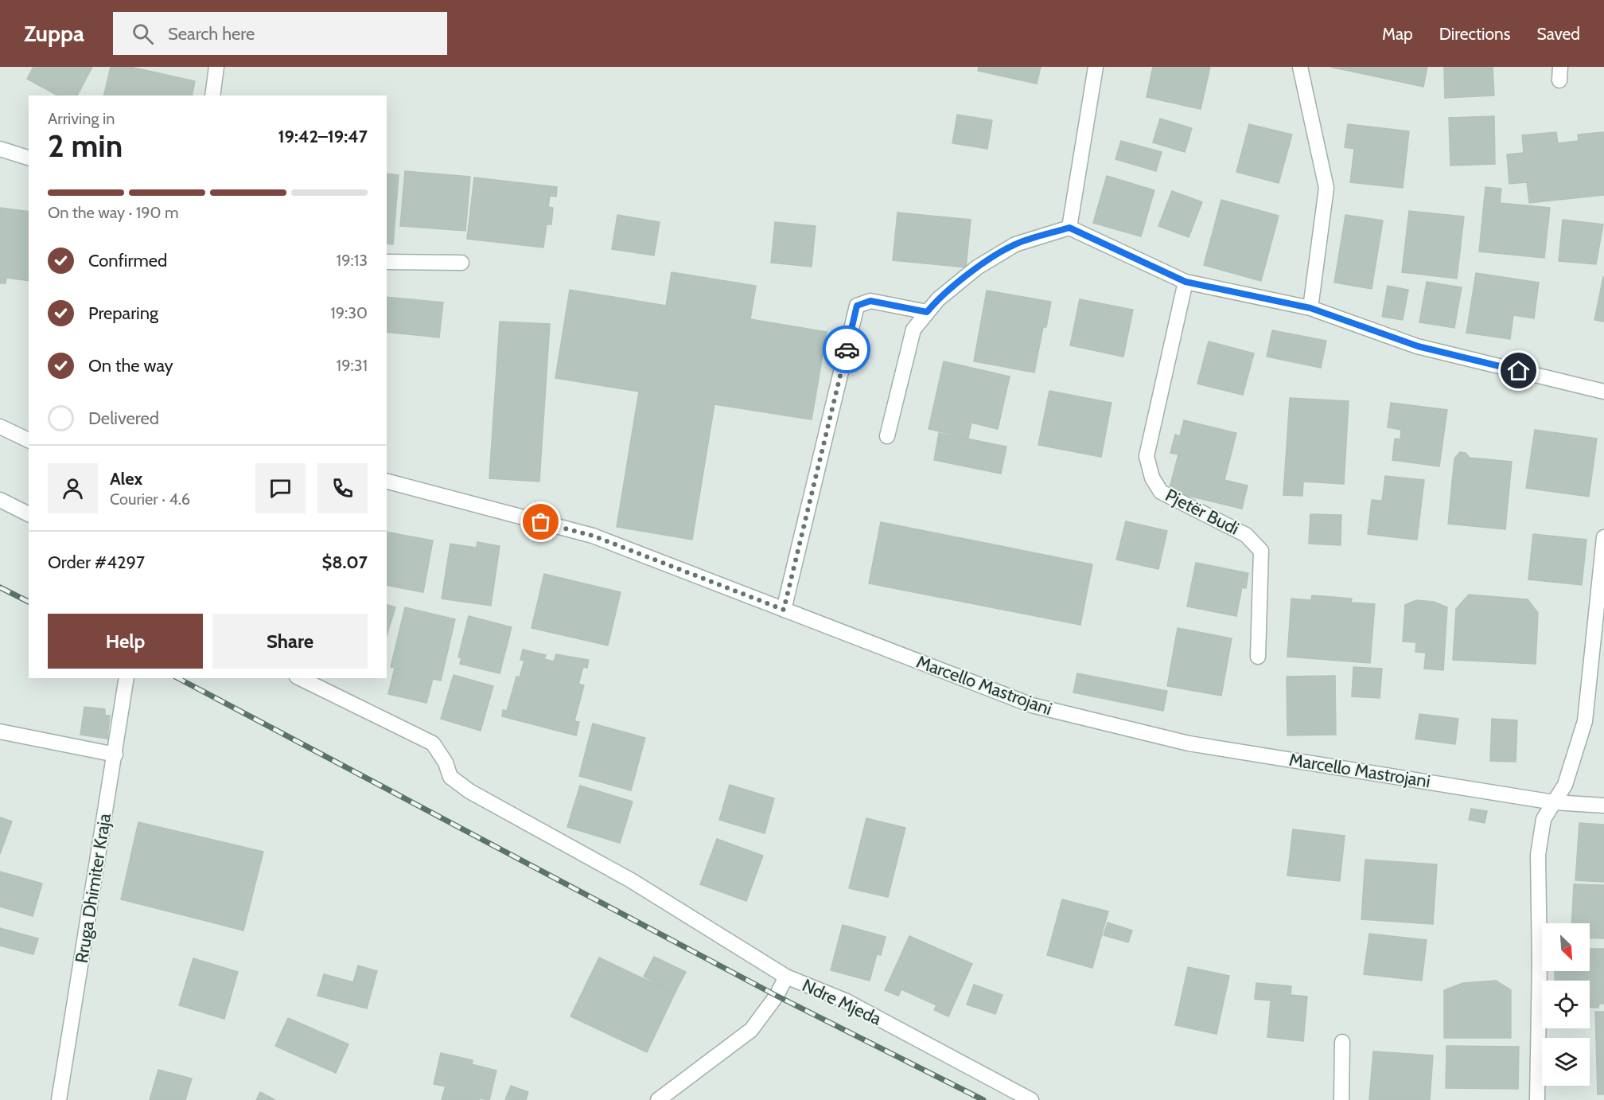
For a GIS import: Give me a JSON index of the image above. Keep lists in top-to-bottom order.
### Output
{
  "streets": {
    "street": [
      "Pjetër Budi",
      "Marcello Mastrojani",
      "Rruga Dhimiter Kraja",
      "Ndre Mjeda"
    ]
  },
  "north": "bottom right",
  "page": {
    "header": "Zuppa",
    "search": "Search here",
    "nav": ["Map", "Directions", "Saved"],
    "heading": ["2 min", "Arriving in", "19:42–19:47"],
    "panel": [
      "Alex",
      "Courier · 4.6",
      "Order #4297",
      "$8.07"
    ],
    "bar": "On the way · 190 m",
    "list": [
      ["Confirmed", "19:13"],
      ["Preparing", "19:30"],
      ["On the way", "19:31"],
      "Delivered"
    ],
    "buttons": ["Help", "Share"]
  }
}
